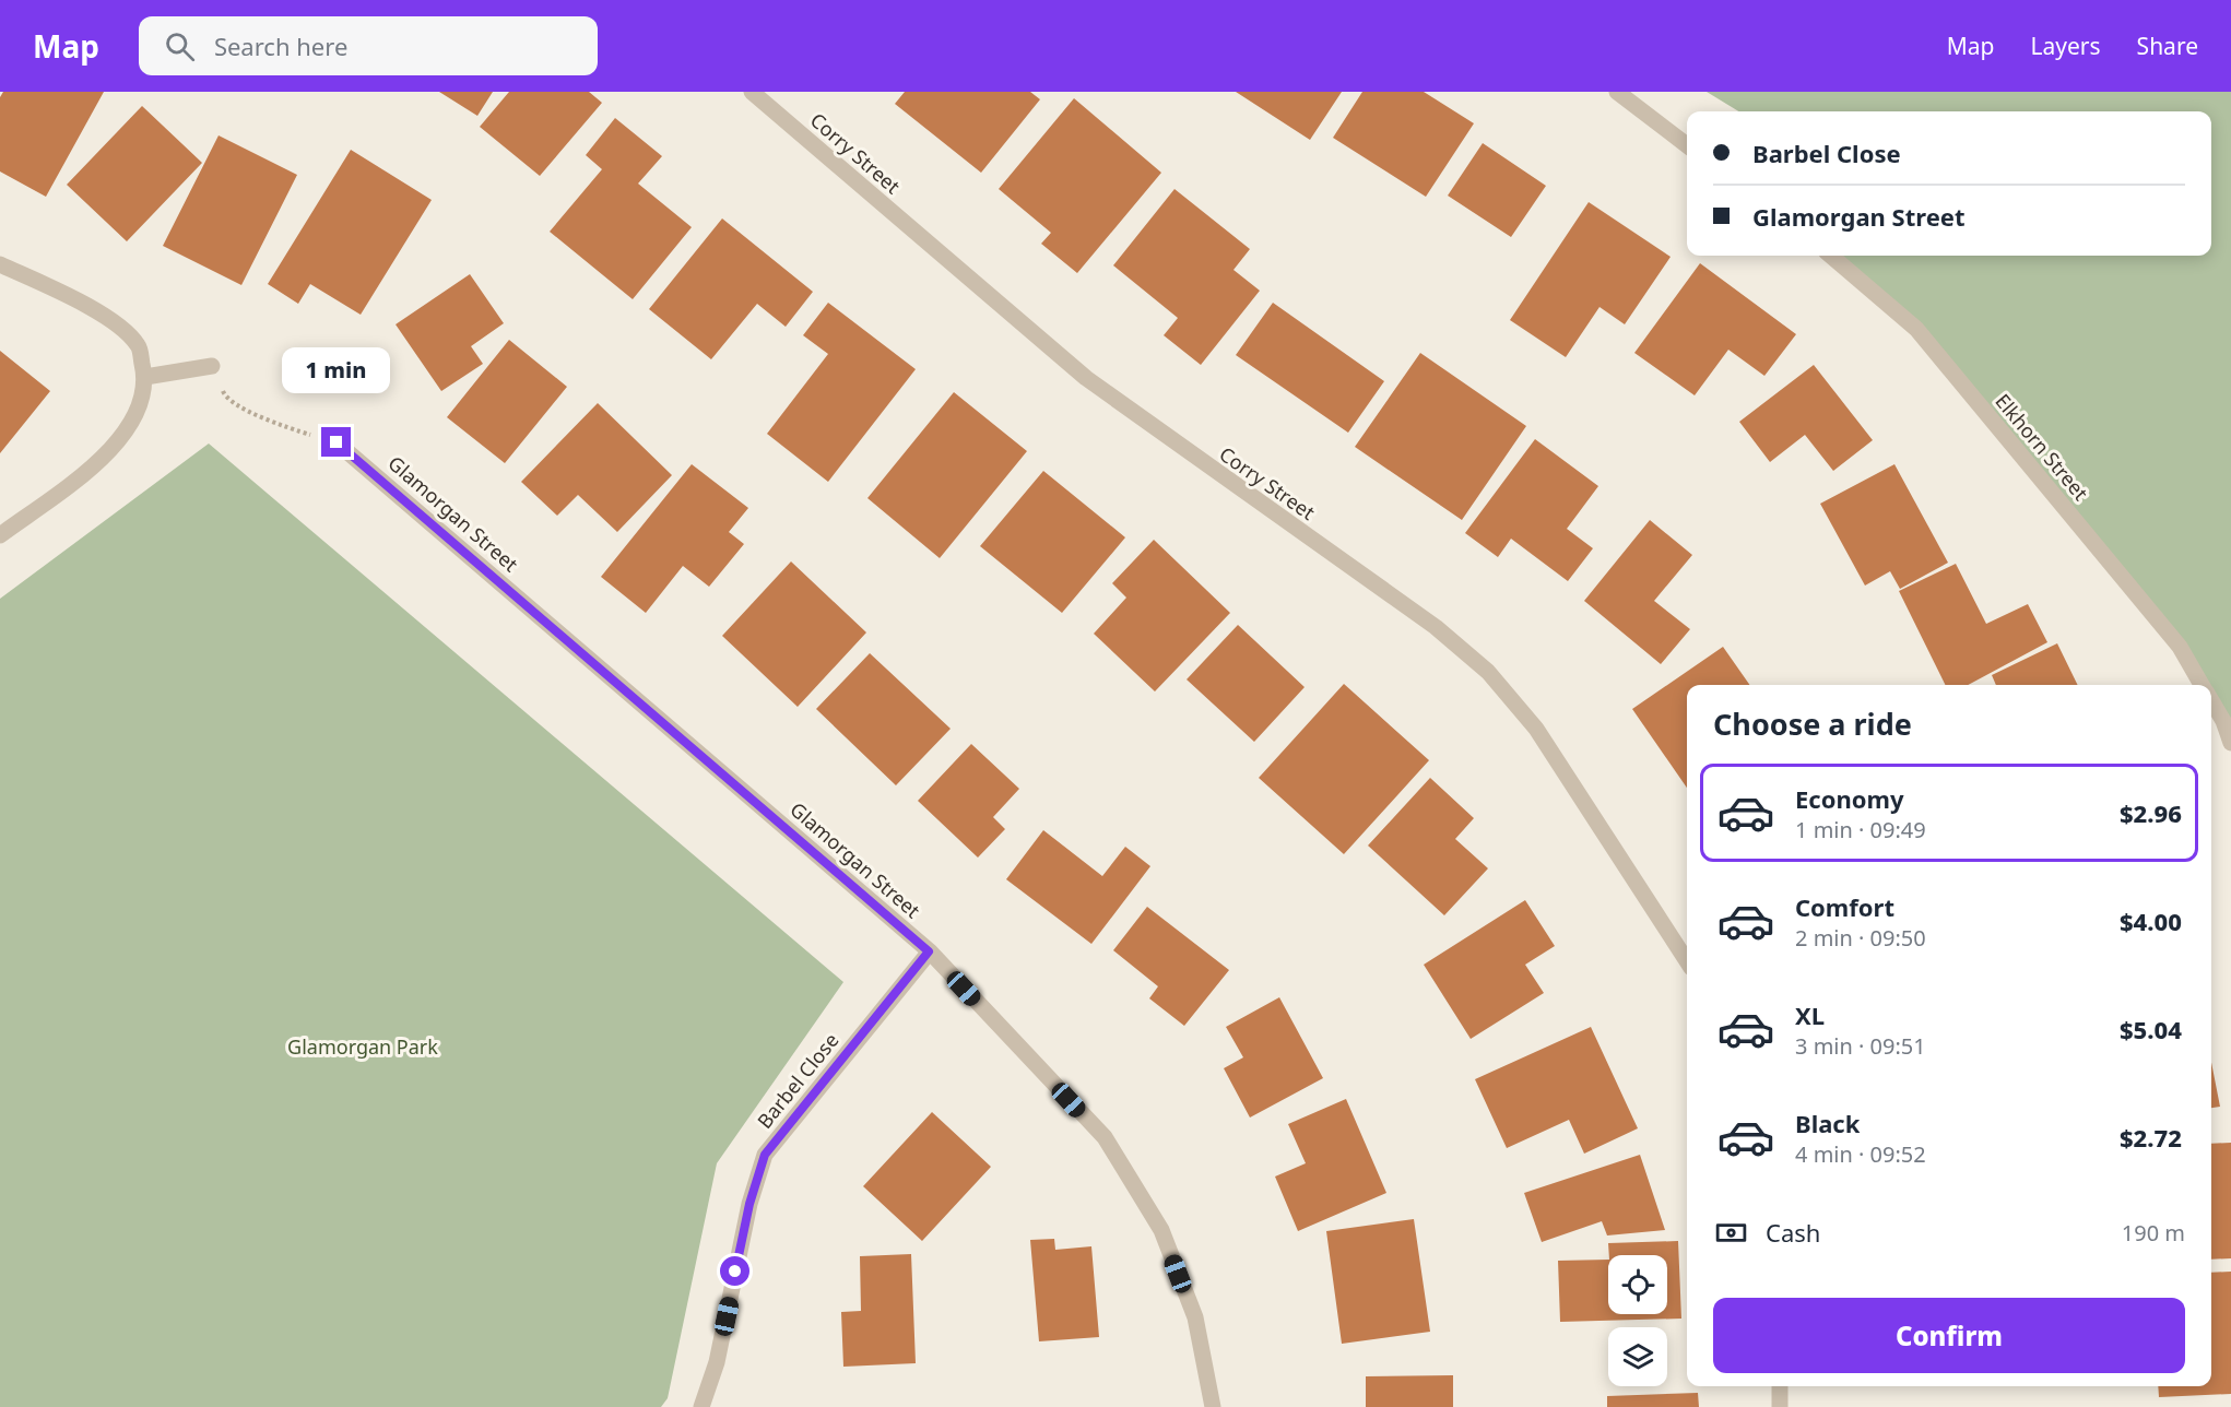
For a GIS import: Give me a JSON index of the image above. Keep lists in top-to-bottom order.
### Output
{
  "streets": {
    "street": [
      "Corry Street",
      "Elkhorn Street",
      "Glamorgan Street",
      "Barbel Close"
    ]
  },
  "crossings": [
    ["Glamorgan Street", "Barbel Close"]
  ],
  "parks": ["Glamorgan Park"],
  "page": {
    "header": "Map",
    "search": "Search here",
    "nav": ["Map", "Layers", "Share"],
    "banner": ["Barbel Close", "Glamorgan Street"],
    "bubble": "1 min",
    "heading": "Choose a ride",
    "list": [
      {
        "name": "Economy",
        "note": "1 min · 09:49",
        "value": "$2.96"
      },
      {
        "name": "Comfort",
        "note": "2 min · 09:50",
        "value": "$4.00"
      },
      {
        "name": "XL",
        "note": "3 min · 09:51",
        "value": "$5.04"
      },
      {
        "name": "Black",
        "note": "4 min · 09:52",
        "value": "$2.72"
      }
    ],
    "pay": ["Cash", "190 m"],
    "buttons": "Confirm"
  }
}
